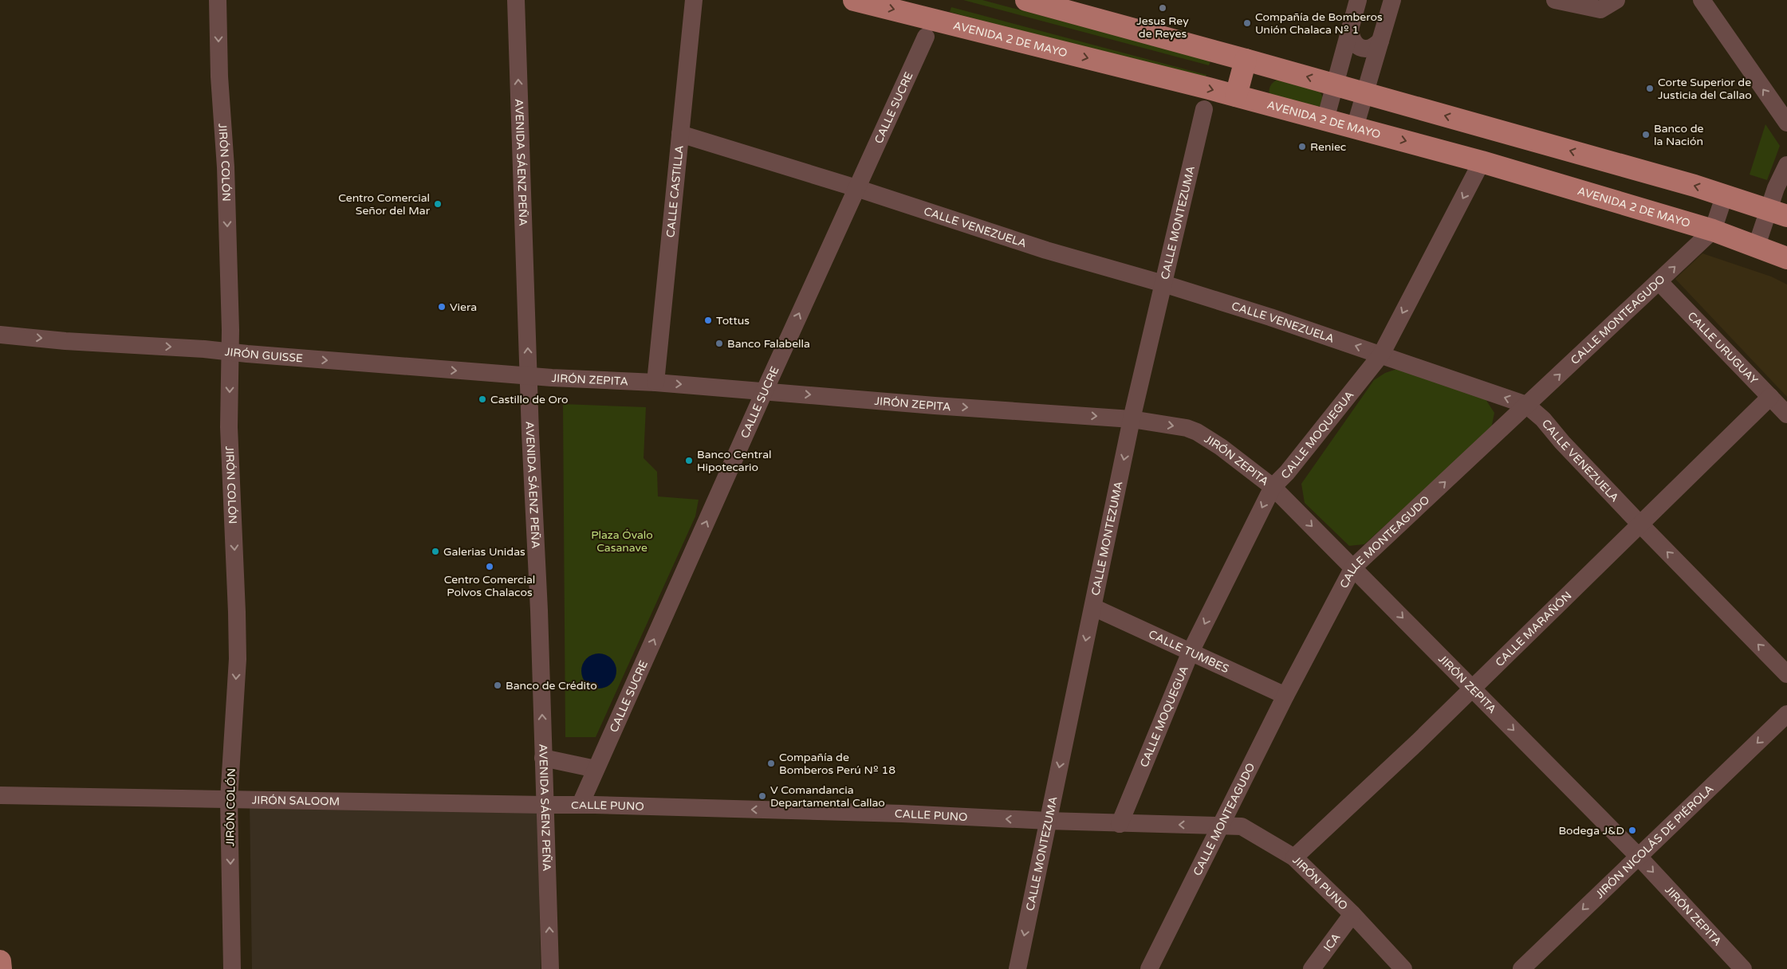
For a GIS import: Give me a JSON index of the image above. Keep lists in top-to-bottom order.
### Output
{
  "streets": {
    "main road": ["AVENIDA 2 DE MAYO"],
    "street": [
      "CALLE SUCRE",
      "JIRÓN COLÓN",
      "AVENIDA SÁENZ PEÑA",
      "CALLE CASTILLA",
      "CALLE MONTEZUMA",
      "CALLE VENEZUELA",
      "CALLE MONTEAGUDO",
      "CALLE URUGUAY",
      "JIRÓN GUISSE",
      "JIRÓN ZEPITA",
      "CALLE MOQUEGUA",
      "CALLE MARAÑÓN",
      "CALLE TUMBES",
      "JIRÓN SALOOM",
      "CALLE PUNO",
      "JIRÓN NICOLÁS DE PIÉROLA",
      "JIRÓN PUNO",
      "ICA"
    ]
  },
  "crossings": [
    ["AVENIDA 2 DE MAYO", "CALLE MONTEAGUDO"],
    ["AVENIDA 2 DE MAYO", "CALLE MOQUEGUA"],
    ["CALLE SUCRE", "CALLE VENEZUELA"],
    ["CALLE SUCRE", "JIRÓN ZEPITA"],
    ["CALLE SUCRE", "CALLE PUNO"],
    ["JIRÓN COLÓN", "JIRÓN GUISSE"],
    ["JIRÓN COLÓN", "JIRÓN SALOOM"],
    ["AVENIDA SÁENZ PEÑA", "JIRÓN GUISSE"],
    ["AVENIDA SÁENZ PEÑA", "JIRÓN ZEPITA"],
    ["AVENIDA SÁENZ PEÑA", "JIRÓN SALOOM"],
    ["AVENIDA SÁENZ PEÑA", "CALLE PUNO"],
    ["CALLE CASTILLA", "CALLE VENEZUELA"],
    ["CALLE CASTILLA", "JIRÓN ZEPITA"],
    ["CALLE MONTEZUMA", "CALLE VENEZUELA"],
    ["CALLE MONTEZUMA", "JIRÓN ZEPITA"],
    ["CALLE MONTEZUMA", "CALLE TUMBES"],
    ["CALLE MONTEZUMA", "CALLE PUNO"],
    ["CALLE VENEZUELA", "CALLE MONTEAGUDO"],
    ["CALLE VENEZUELA", "CALLE MOQUEGUA"],
    ["CALLE VENEZUELA", "CALLE MARAÑÓN"],
    ["CALLE MONTEAGUDO", "CALLE URUGUAY"],
    ["CALLE MONTEAGUDO", "JIRÓN ZEPITA"],
    ["CALLE MONTEAGUDO", "CALLE TUMBES"],
    ["CALLE MONTEAGUDO", "CALLE PUNO"],
    ["CALLE MONTEAGUDO", "JIRÓN PUNO"],
    ["CALLE URUGUAY", "CALLE MARAÑÓN"],
    ["JIRÓN GUISSE", "JIRÓN ZEPITA"],
    ["JIRÓN ZEPITA", "CALLE MOQUEGUA"],
    ["JIRÓN ZEPITA", "CALLE MARAÑÓN"],
    ["JIRÓN ZEPITA", "JIRÓN NICOLÁS DE PIÉROLA"],
    ["CALLE MOQUEGUA", "CALLE TUMBES"],
    ["CALLE MOQUEGUA", "CALLE PUNO"],
    ["CALLE MARAÑÓN", "JIRÓN PUNO"],
    ["JIRÓN SALOOM", "CALLE PUNO"],
    ["CALLE PUNO", "JIRÓN PUNO"],
    ["JIRÓN PUNO", "ICA"]
  ],
  "one_way": [
    "CALLE SUCRE",
    "JIRÓN COLÓN",
    "AVENIDA SÁENZ PEÑA",
    "CALLE MONTEZUMA",
    "CALLE VENEZUELA",
    "CALLE MONTEAGUDO",
    "JIRÓN GUISSE",
    "JIRÓN ZEPITA",
    "CALLE MOQUEGUA",
    "CALLE PUNO",
    "JIRÓN NICOLÁS DE PIÉROLA"
  ],
  "parks": ["Plaza Óvalo Casanave"],
  "places": [
    "Jesus Rey de Reyes",
    "Compañía de Bomberos Unión Chalaca Nº 1",
    "Corte Superior de Justicia del Callao",
    "Banco de la Nación",
    "Reniec",
    "Centro Comercial Señor del Mar",
    "Viera",
    "Tottus",
    "Banco Falabella",
    "Castillo de Oro",
    "Banco Central Hipotecario",
    "Galerias Unidas",
    "Centro Comercial Polvos Chalacos",
    "Banco de Crédito",
    "Compañía de Bomberos Perú Nº 18",
    "V Comandancia Departamental Callao",
    "Bodega J&D"
  ]
}
